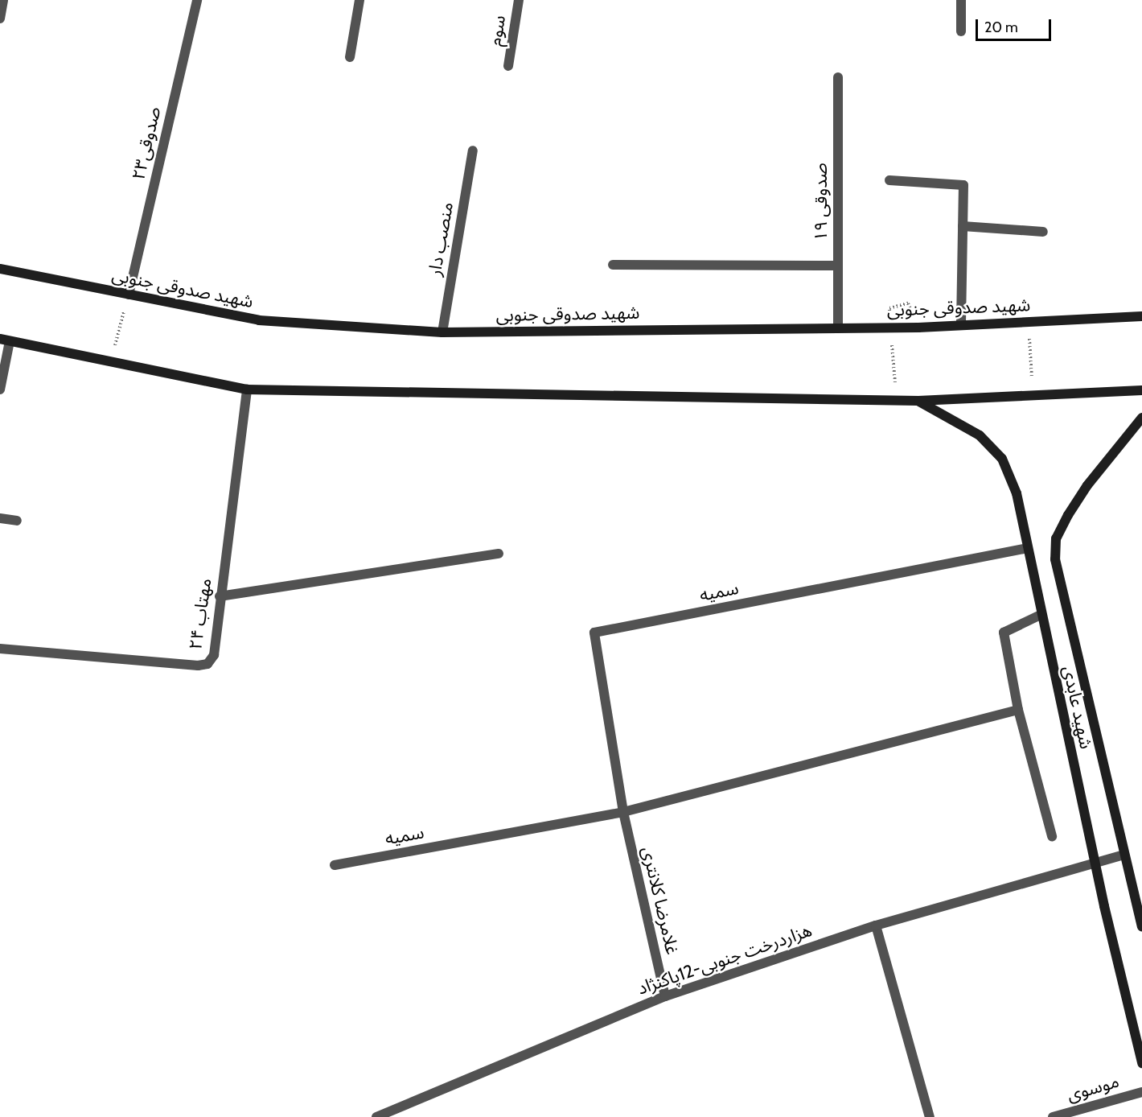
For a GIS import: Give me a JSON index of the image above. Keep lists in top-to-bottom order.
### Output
{
  "streets": {
    "main road": ["شهید صدوقی جنوبی", "شهید عابدی"],
    "street": [
      "سوم",
      "صدوقی۲۳",
      "صدوقی ۱۹",
      "منصب دار",
      "سمیه",
      "مهتاب ۲۴",
      "غلامرضا کلانتری",
      "هزاردرخت جنوبی-12پاکنژاد",
      "موسوی"
    ]
  },
  "crossings": [
    ["صدوقی۲۳", "شهید صدوقی جنوبی"],
    ["صدوقی ۱۹", "شهید صدوقی جنوبی"],
    ["منصب دار", "شهید صدوقی جنوبی"],
    ["سمیه", "شهید عابدی"],
    ["سمیه", "غلامرضا کلانتری"],
    ["شهید عابدی", "هزاردرخت جنوبی-12پاکنژاد"],
    ["غلامرضا کلانتری", "هزاردرخت جنوبی-12پاکنژاد"]
  ],
  "scale_bar": "20 m"
}
